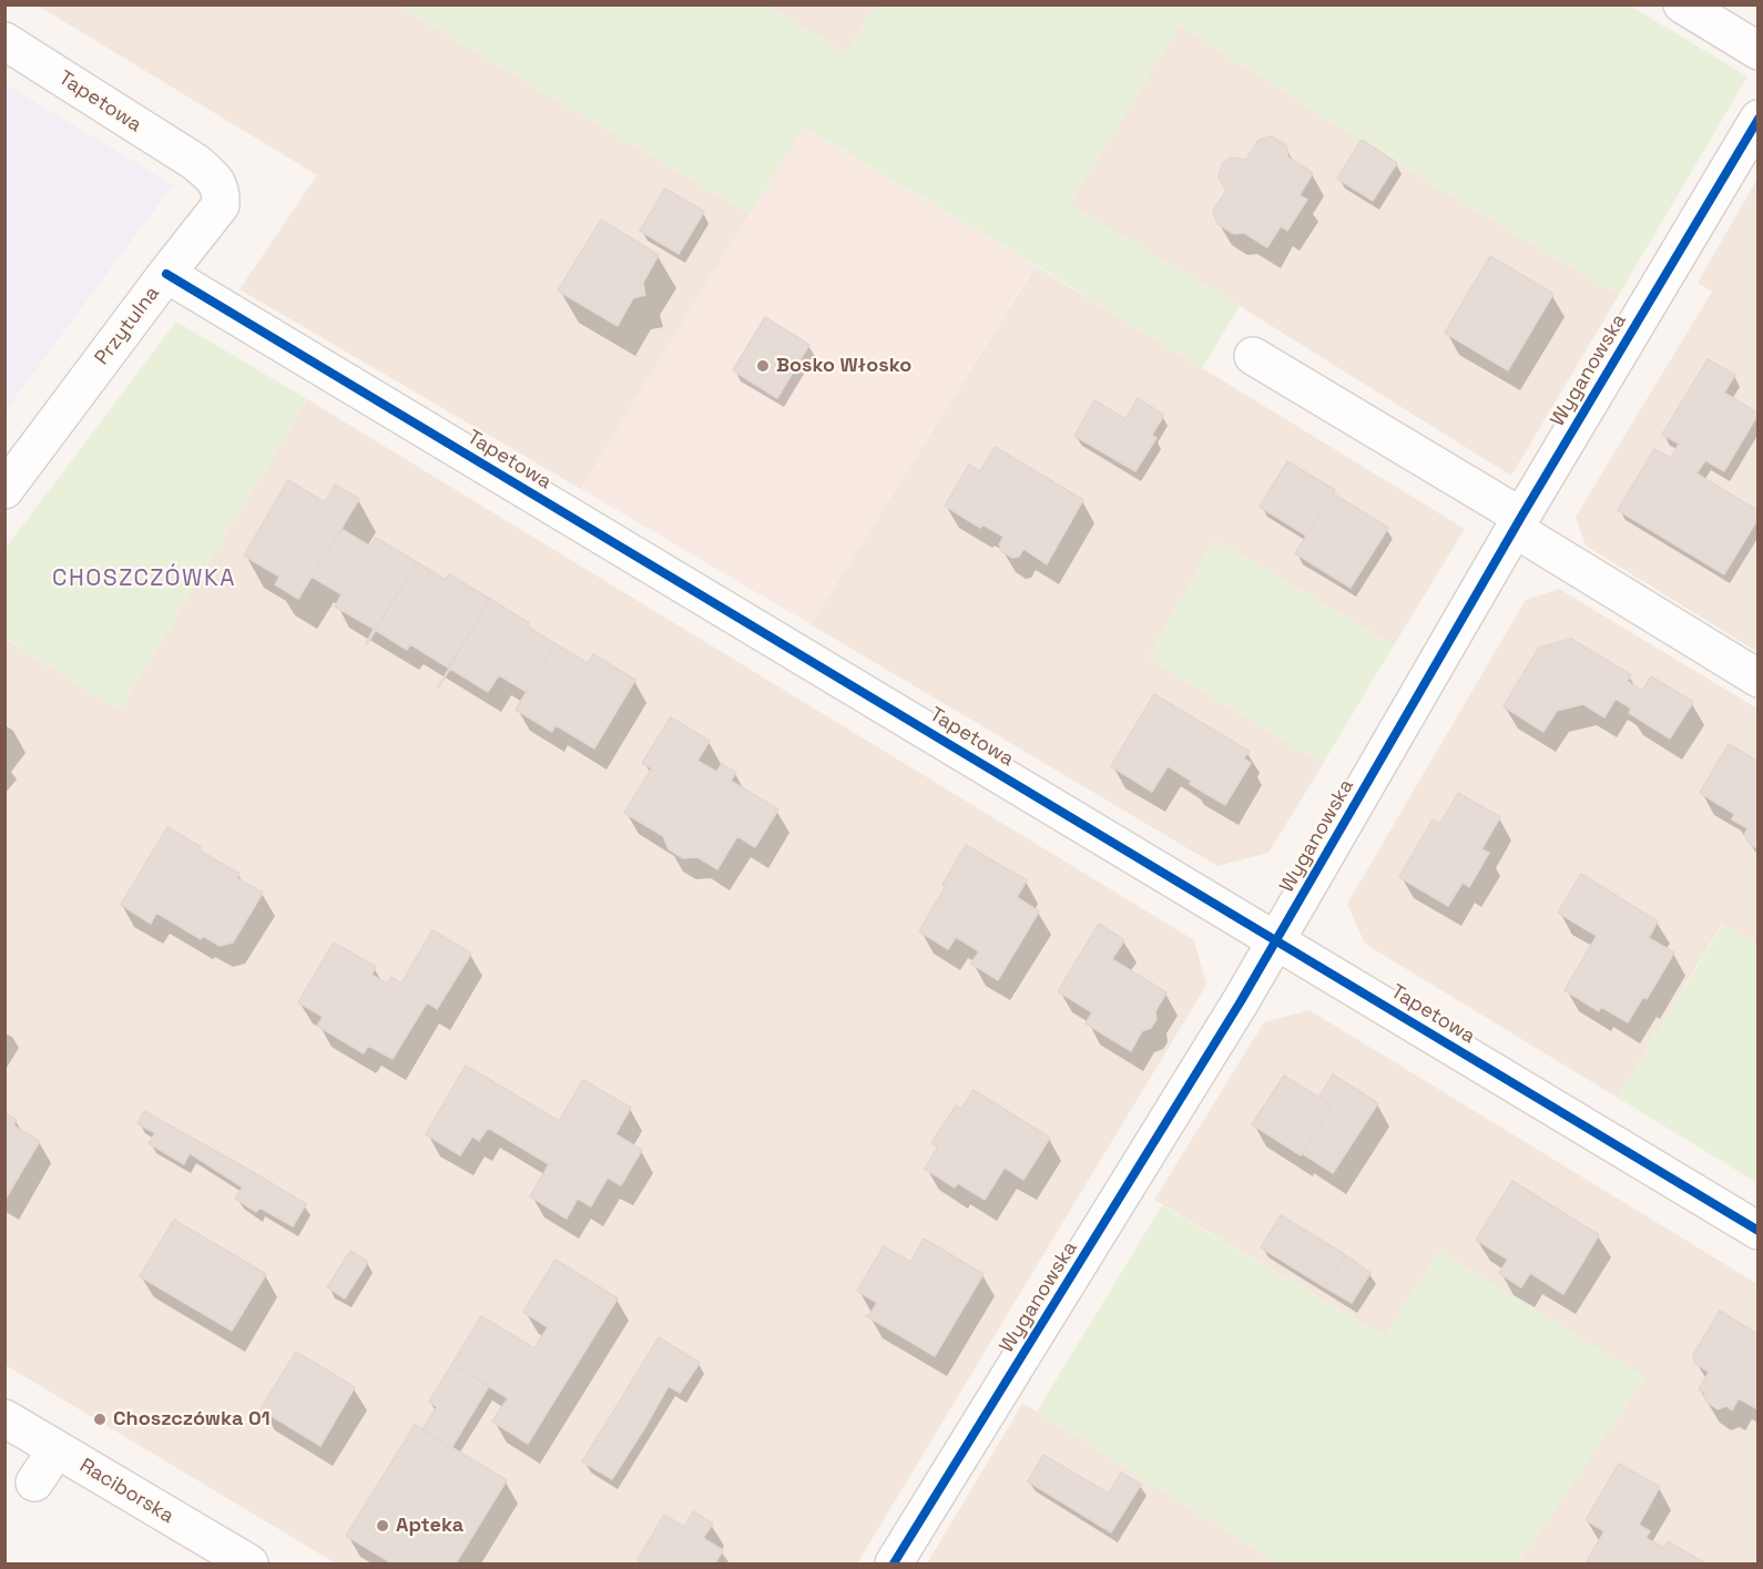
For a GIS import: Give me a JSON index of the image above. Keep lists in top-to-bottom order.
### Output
{
  "streets": {
    "street": [
      "Tapetowa",
      "Przytulna",
      "Wyganowska",
      "Raciborska"
    ]
  },
  "crossings": [
    ["Tapetowa", "Przytulna"],
    ["Tapetowa", "Wyganowska"]
  ],
  "districts": ["CHOSZCZÓWKA"],
  "places": ["Bosko Włosko", "Choszczówka 01", "Apteka"]
}
